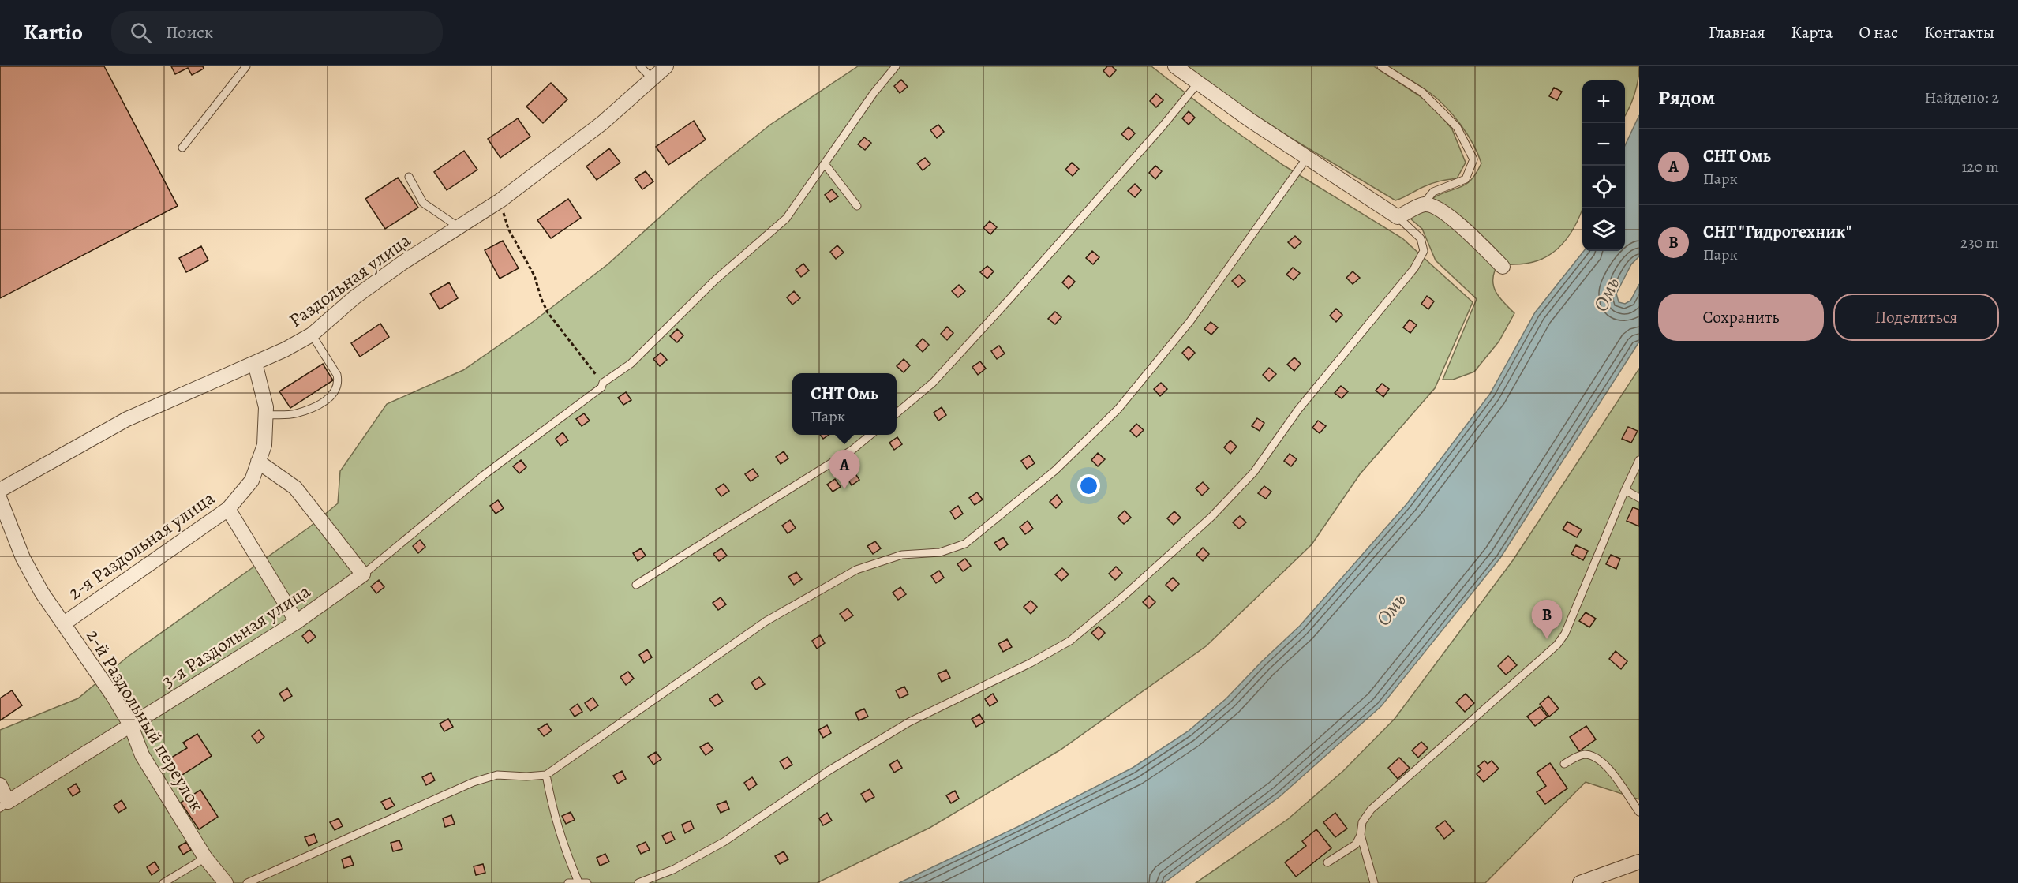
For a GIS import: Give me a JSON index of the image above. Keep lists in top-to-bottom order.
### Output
{
  "streets": {
    "street": [
      "Раздольная улица",
      "2-я Раздольная улица",
      "3-я Раздольная улица",
      "2-й Раздольный переулок"
    ]
  },
  "crossings": [
    ["Раздольная улица", "2-я Раздольная улица"],
    ["2-я Раздольная улица", "2-й Раздольный переулок"],
    ["3-я Раздольная улица", "2-й Раздольный переулок"]
  ],
  "water": ["Омь"],
  "page": {
    "header": "Kartio",
    "search": "Поиск",
    "nav": [
      "Главная",
      "Карта",
      "О нас",
      "Контакты"
    ],
    "heading": ["Рядом", "Найдено: 2"],
    "map_buttons": ["+", "−"],
    "list": [
      {
        "mark": "A",
        "name": "СНТ Омь",
        "note": "Парк",
        "value": "120 m"
      },
      {
        "mark": "B",
        "name": "СНТ \"Гидротехник\"",
        "note": "Парк",
        "value": "230 m"
      }
    ],
    "buttons": ["Сохранить", "Поделиться"],
    "popup": ["СНТ Омь", "Парк"],
    "pins": ["A", "B"]
  }
}
